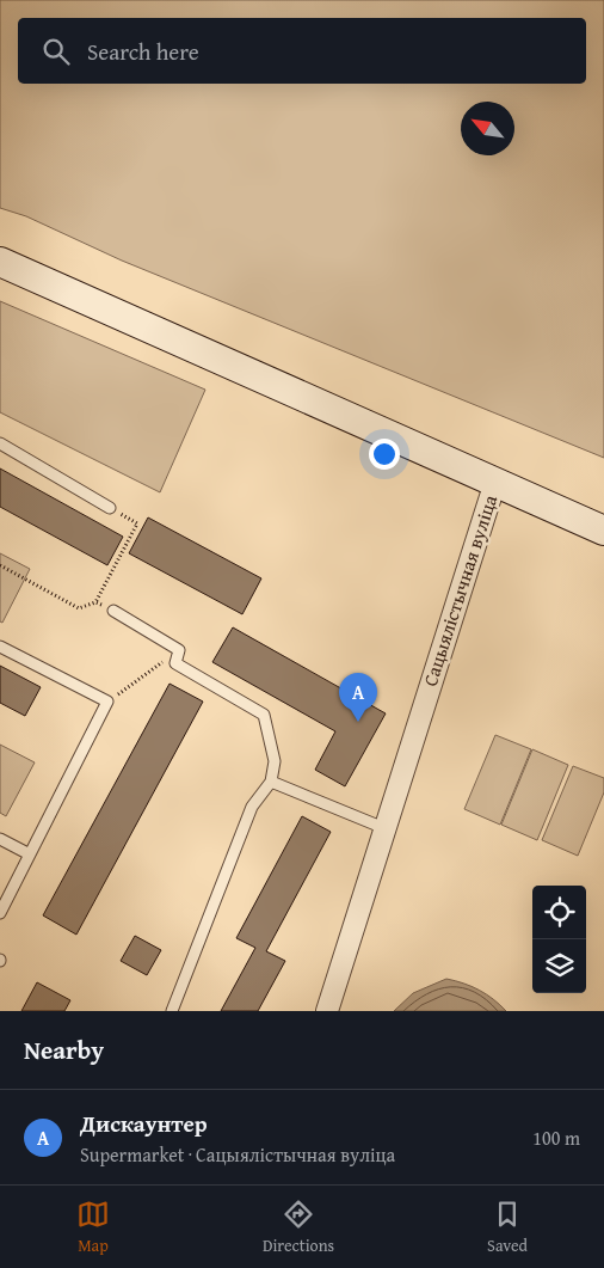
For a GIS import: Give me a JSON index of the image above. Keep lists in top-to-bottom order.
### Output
{
  "streets": {
    "main road": ["Сацыялістычная вуліца"]
  },
  "north": "top left",
  "page": {
    "search": "Search here",
    "pins": "A",
    "heading": "Nearby",
    "list": [
      {
        "mark": "A",
        "name": "Дискаунтер",
        "note": "Supermarket · Сацыялістычная вуліца",
        "value": "100 m"
      }
    ],
    "nav": ["Map", "Directions", "Saved"]
  }
}
